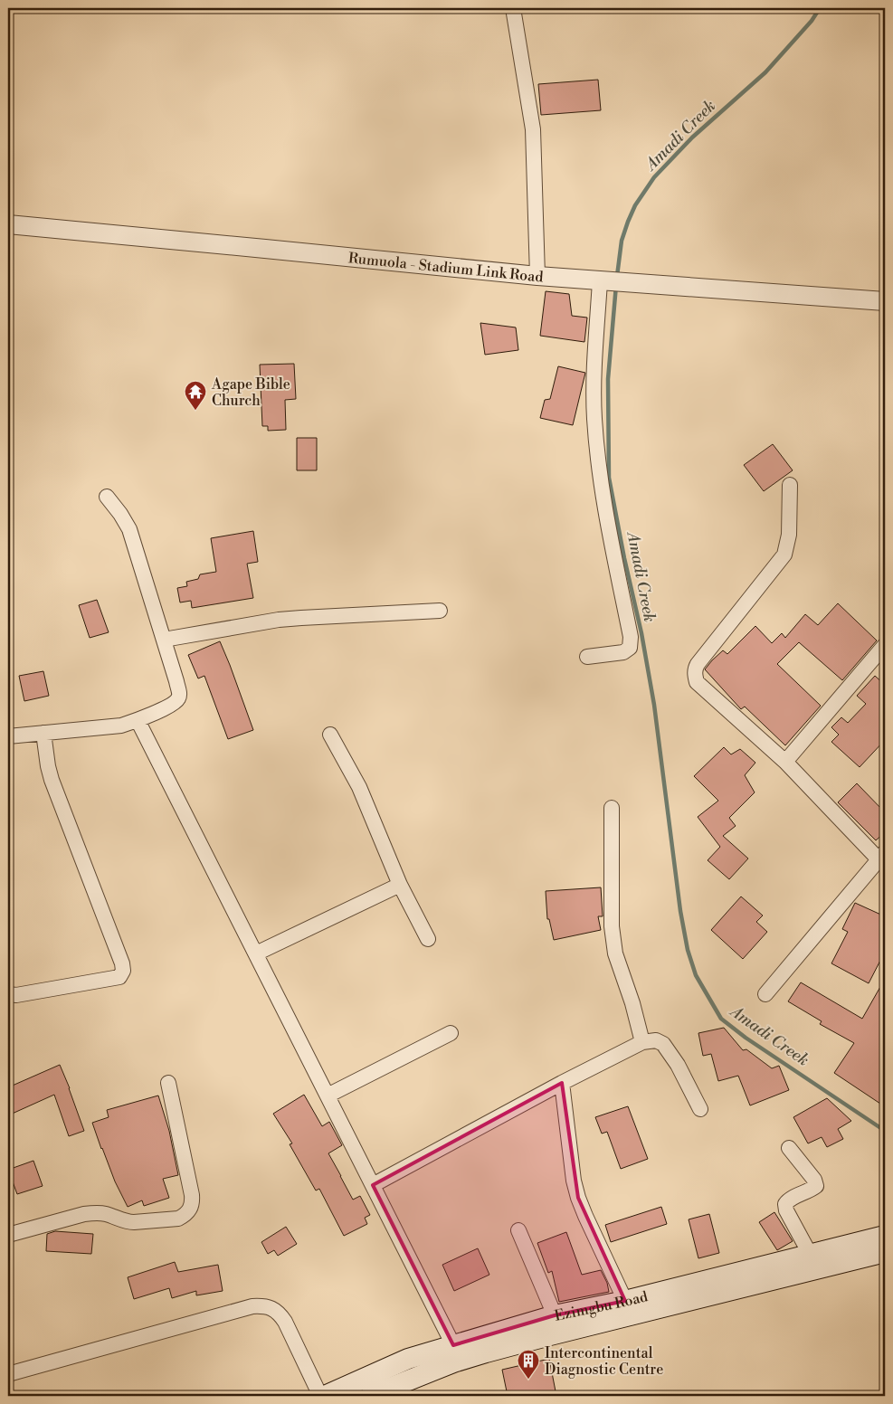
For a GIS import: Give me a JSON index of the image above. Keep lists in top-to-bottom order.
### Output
{
  "streets": {
    "main road": ["Ezimgbu Road"],
    "street": ["Rumuola - Stadium Link Road"]
  },
  "water": ["Amadi Creek"],
  "places": {
    "temple": ["Agape Bible Church"],
    "building": ["Intercontinental Diagnostic Centre"]
  }
}
